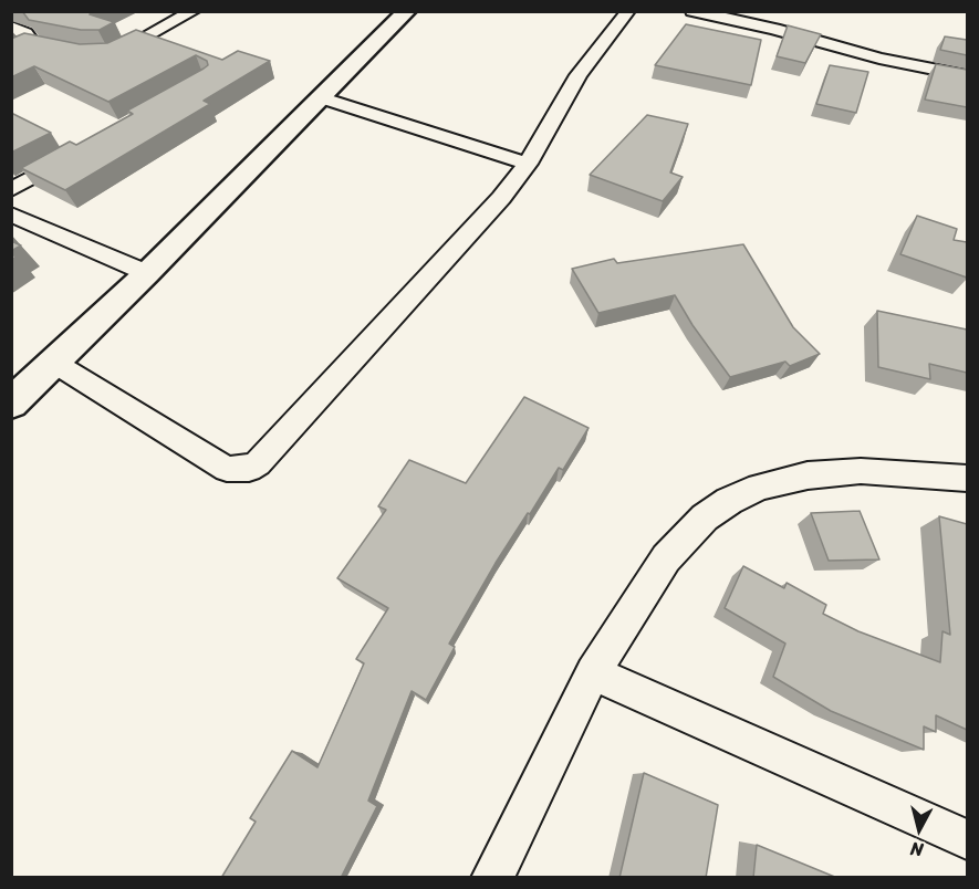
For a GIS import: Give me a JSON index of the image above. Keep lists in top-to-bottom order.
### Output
{
  "north": "bottom"
}
